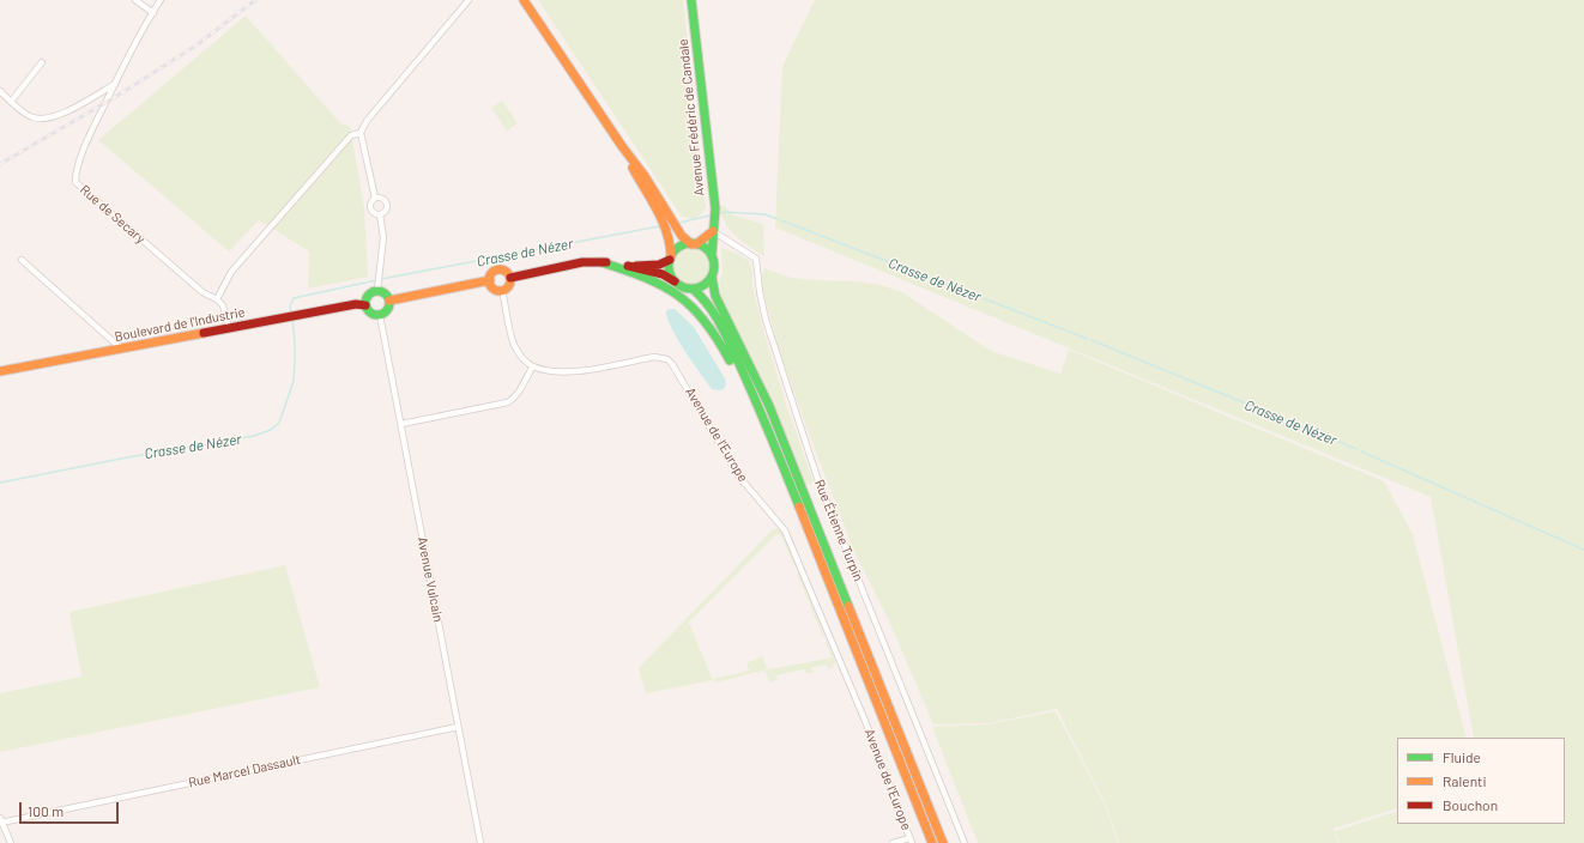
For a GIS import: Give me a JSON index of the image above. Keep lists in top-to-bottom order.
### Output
{
  "streets": {
    "main road": ["Avenue Frédéric de Candale", "Boulevard de l'Industrie"],
    "street": [
      "Rue de Secary",
      "Avenue de l'Europe",
      "Rue Étienne Turpin",
      "Avenue Vulcain",
      "Rue Marcel Dassault"
    ]
  },
  "crossings": [
    ["Avenue Frédéric de Candale", "Rue Étienne Turpin"],
    ["Boulevard de l'Industrie", "Avenue Vulcain"],
    ["Avenue Vulcain", "Rue Marcel Dassault"]
  ],
  "water": ["Crasse de Nézer"],
  "legend": ["Fluide", "Ralenti", "Bouchon"],
  "scale_bar": "100 m"
}
